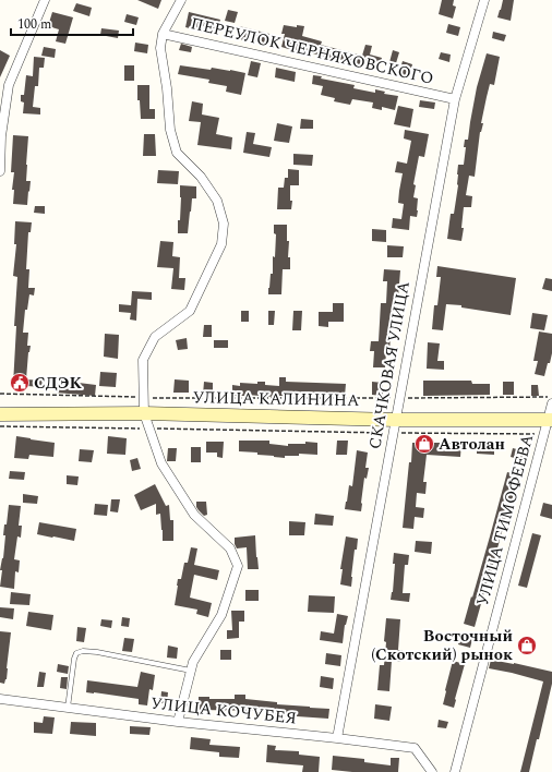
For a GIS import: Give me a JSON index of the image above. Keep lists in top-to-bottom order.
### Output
{
  "streets": {
    "main road": ["УЛИЦА КАЛИНИНА"],
    "street": [
      "ПЕРЕУЛОК ЧЕРНЯХОВСКОГО",
      "СКАЧКОВАЯ УЛИЦА",
      "УЛИЦА ТИМОФЕЕВА",
      "УЛИЦА КОЧУБЕЯ"
    ]
  },
  "crossings": [
    ["ПЕРЕУЛОК ЧЕРНЯХОВСКОГО", "СКАЧКОВАЯ УЛИЦА"],
    ["СКАЧКОВАЯ УЛИЦА", "УЛИЦА КАЛИНИНА"],
    ["СКАЧКОВАЯ УЛИЦА", "УЛИЦА КОЧУБЕЯ"],
    ["УЛИЦА КАЛИНИНА", "УЛИЦА ТИМОФЕЕВА"]
  ],
  "places": {
    "public building": ["СДЭК"],
    "shop": ["Автолан", "Восточный (Скотский) рынок"]
  },
  "scale_bar": "100 m"
}
